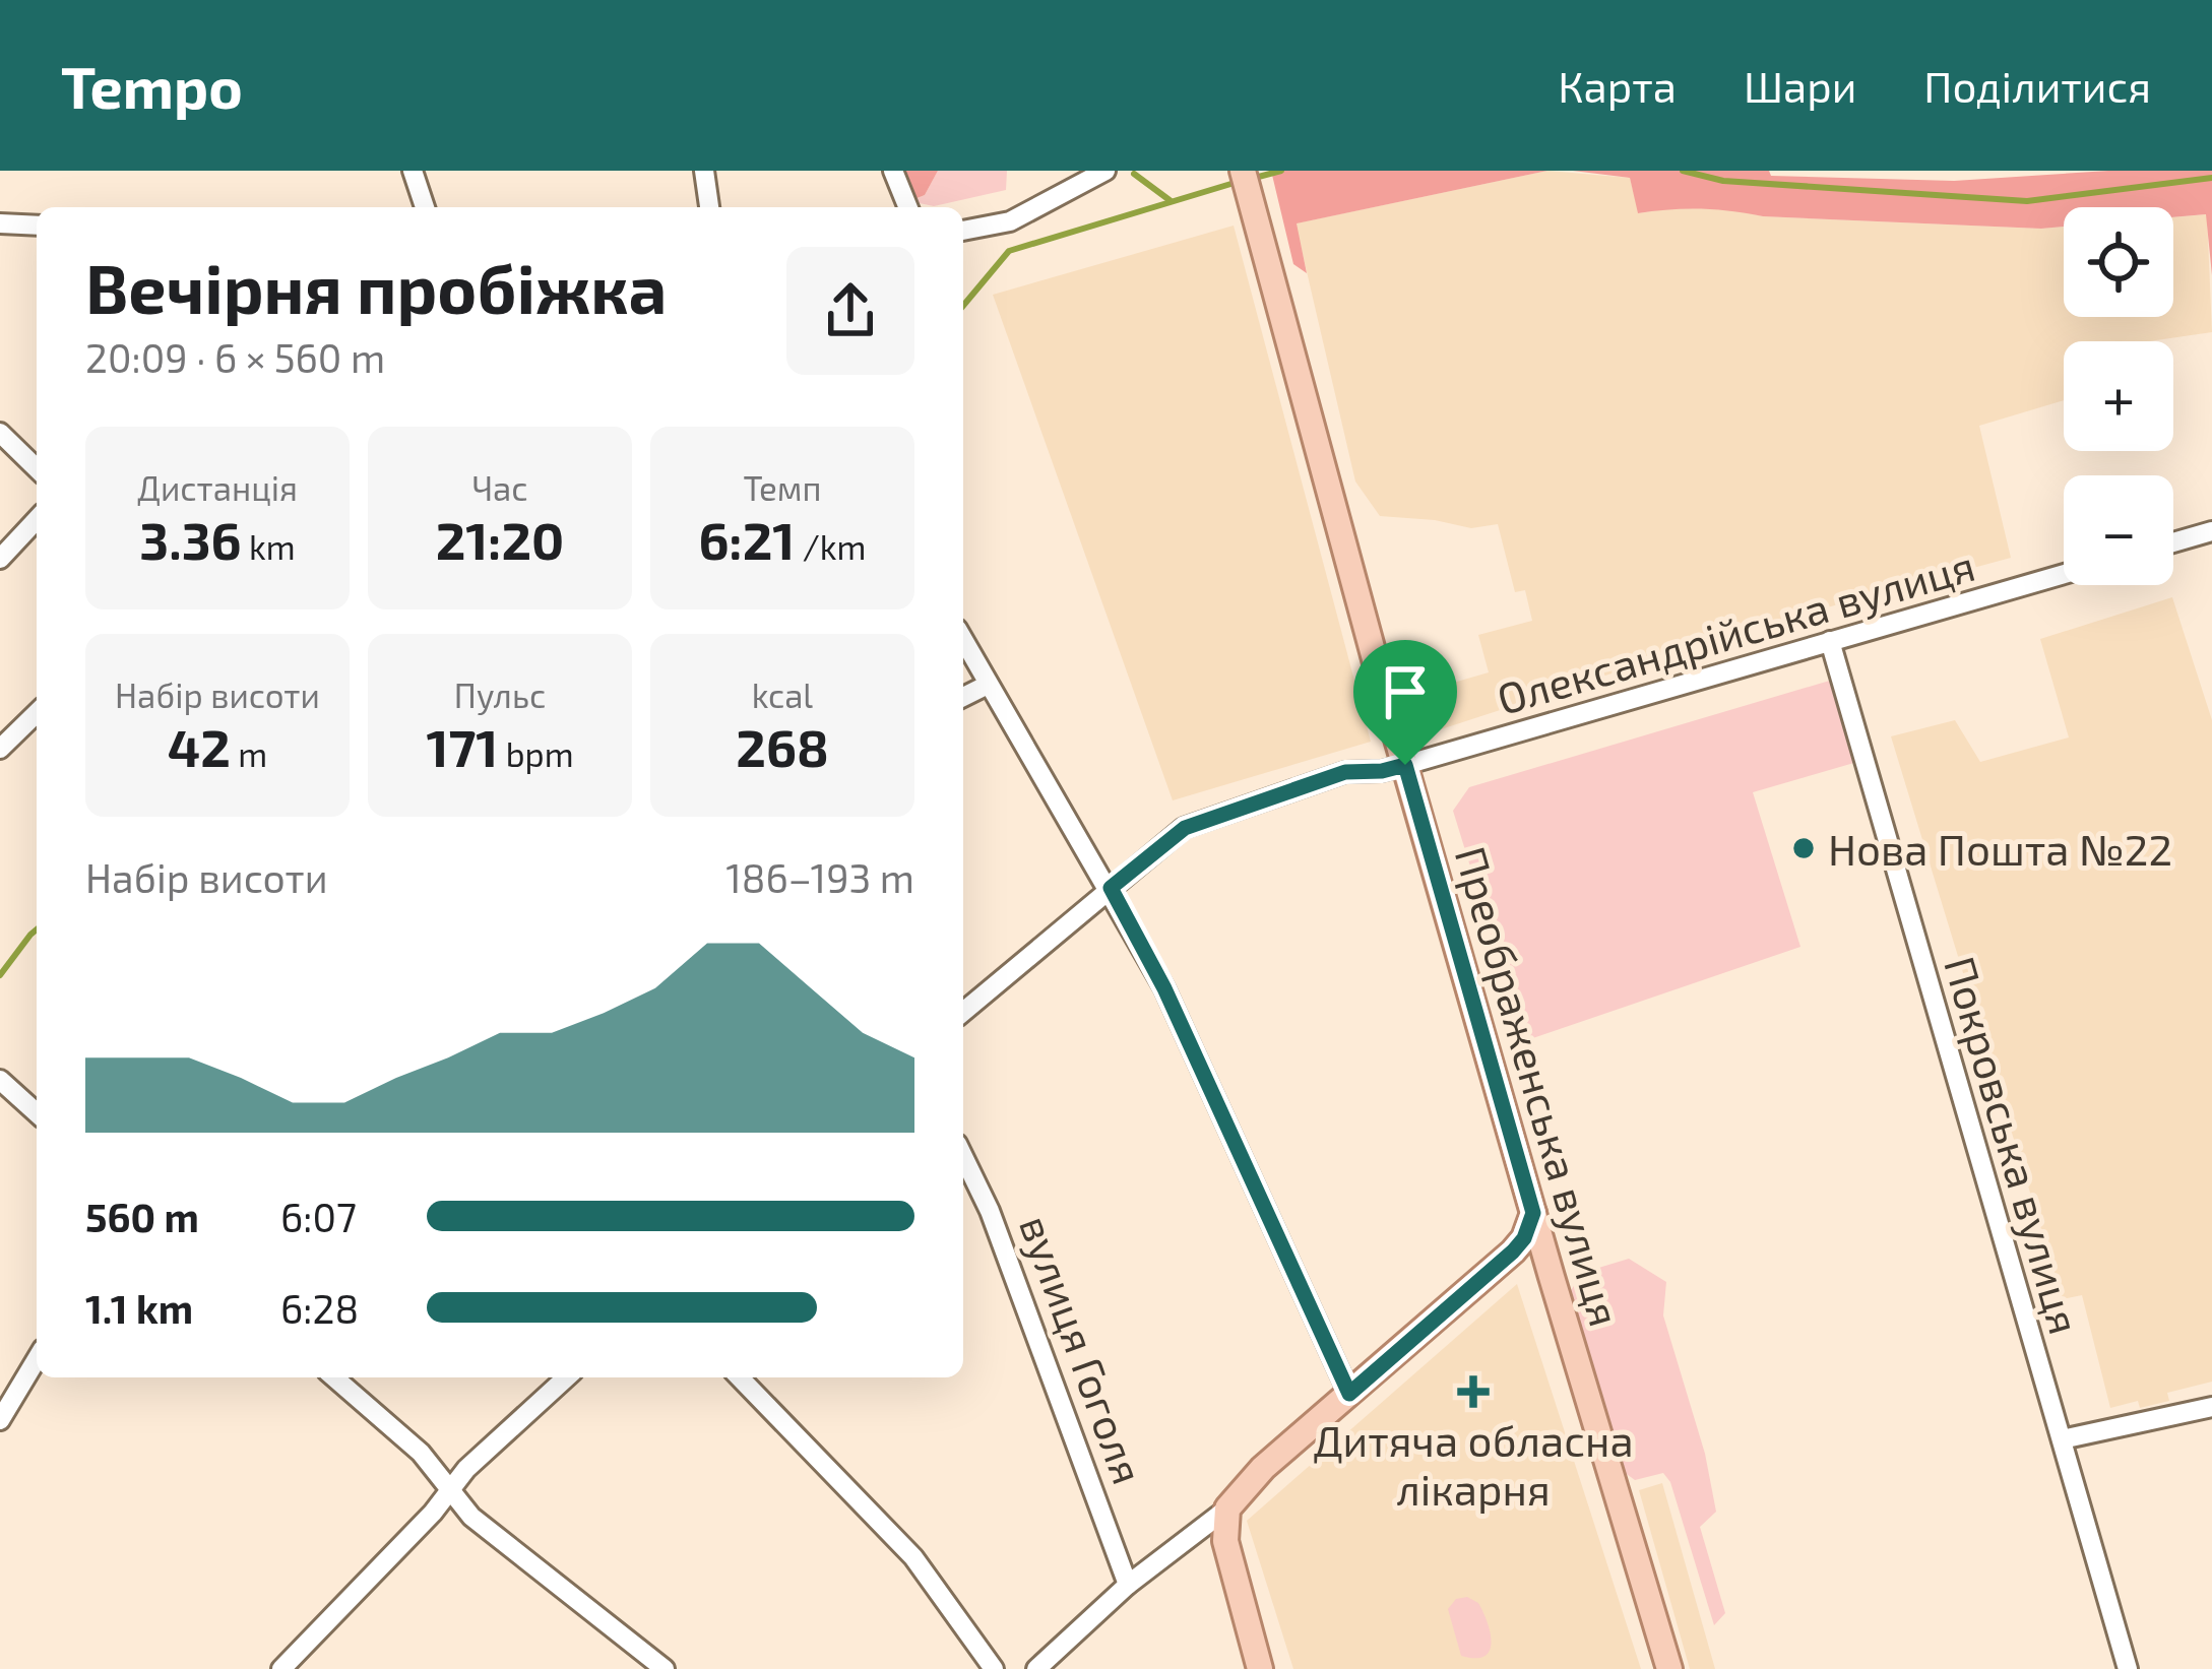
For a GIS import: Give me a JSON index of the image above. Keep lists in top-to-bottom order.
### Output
{
  "streets": {
    "main road": ["Преображенська вулиця"],
    "street": ["Олександрійська вулиця", "Покровська вулиця", "вулиця Гоголя"]
  },
  "crossings": [
    ["Олександрійська вулиця", "Преображенська вулиця"],
    ["Олександрійська вулиця", "Покровська вулиця"]
  ],
  "places": {
    "other": ["Нова Пошта №22"],
    "health": ["Дитяча обласна лікарня"]
  },
  "page": {
    "header": "Tempo",
    "nav": ["Карта", "Шари", "Поділитися"],
    "map_buttons": ["+", "−"],
    "heading": ["Вечірня пробіжка", "20:09 · 6 × 560 m"],
    "stats": [
      ["Дистанція", "3.36 km"],
      ["Час", "21:20"],
      ["Темп", "6:21 /km"],
      ["Набір висоти", "42 m"],
      ["Пульс", "171 bpm"],
      ["kcal", "268"]
    ],
    "chart": ["Набір висоти", "186–193 m"],
    "list": [
      {
        "name": "560 m",
        "note": "6:07"
      },
      {
        "name": "1.1 km",
        "note": "6:28"
      }
    ]
  }
}
